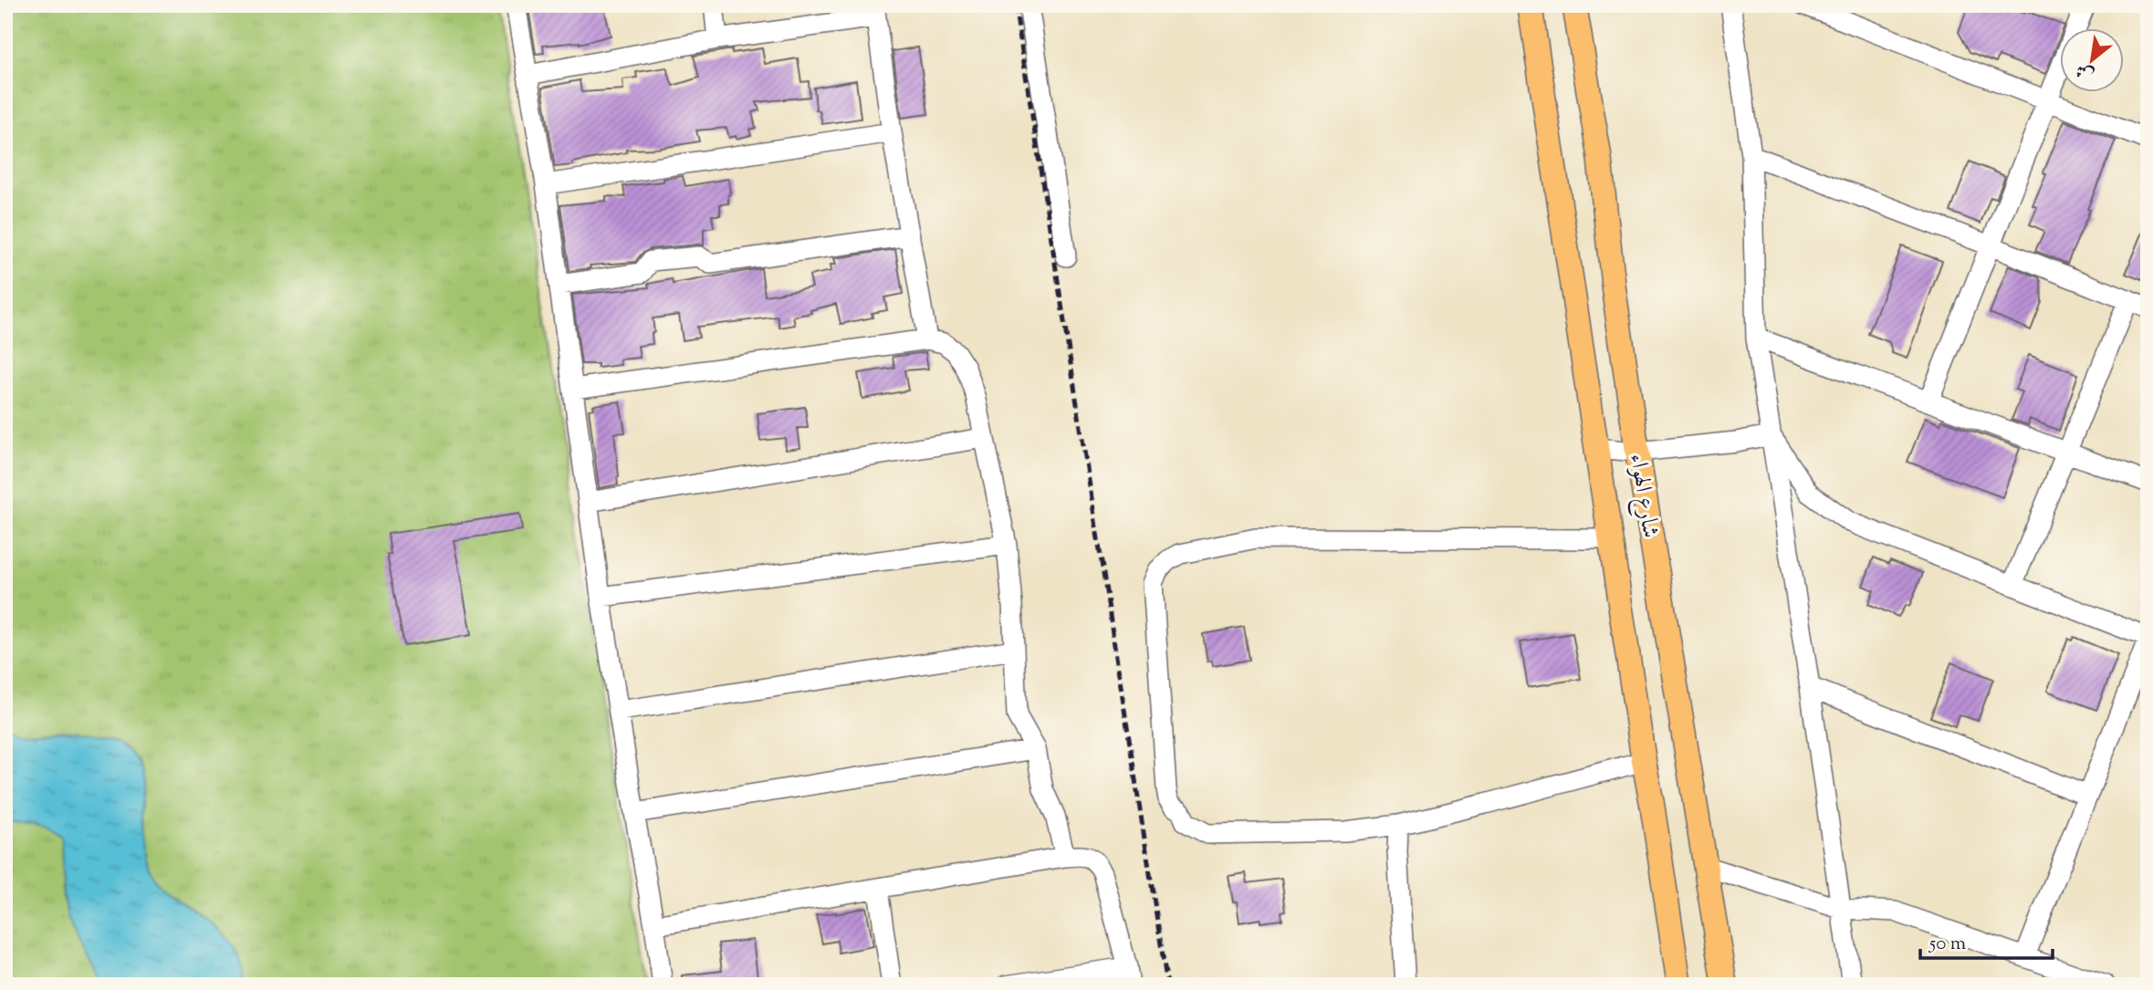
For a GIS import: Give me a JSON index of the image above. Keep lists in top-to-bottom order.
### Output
{
  "streets": {
    "main road": ["شارع الهواء"]
  },
  "scale_bar": "50 m",
  "north": "bottom left"
}
